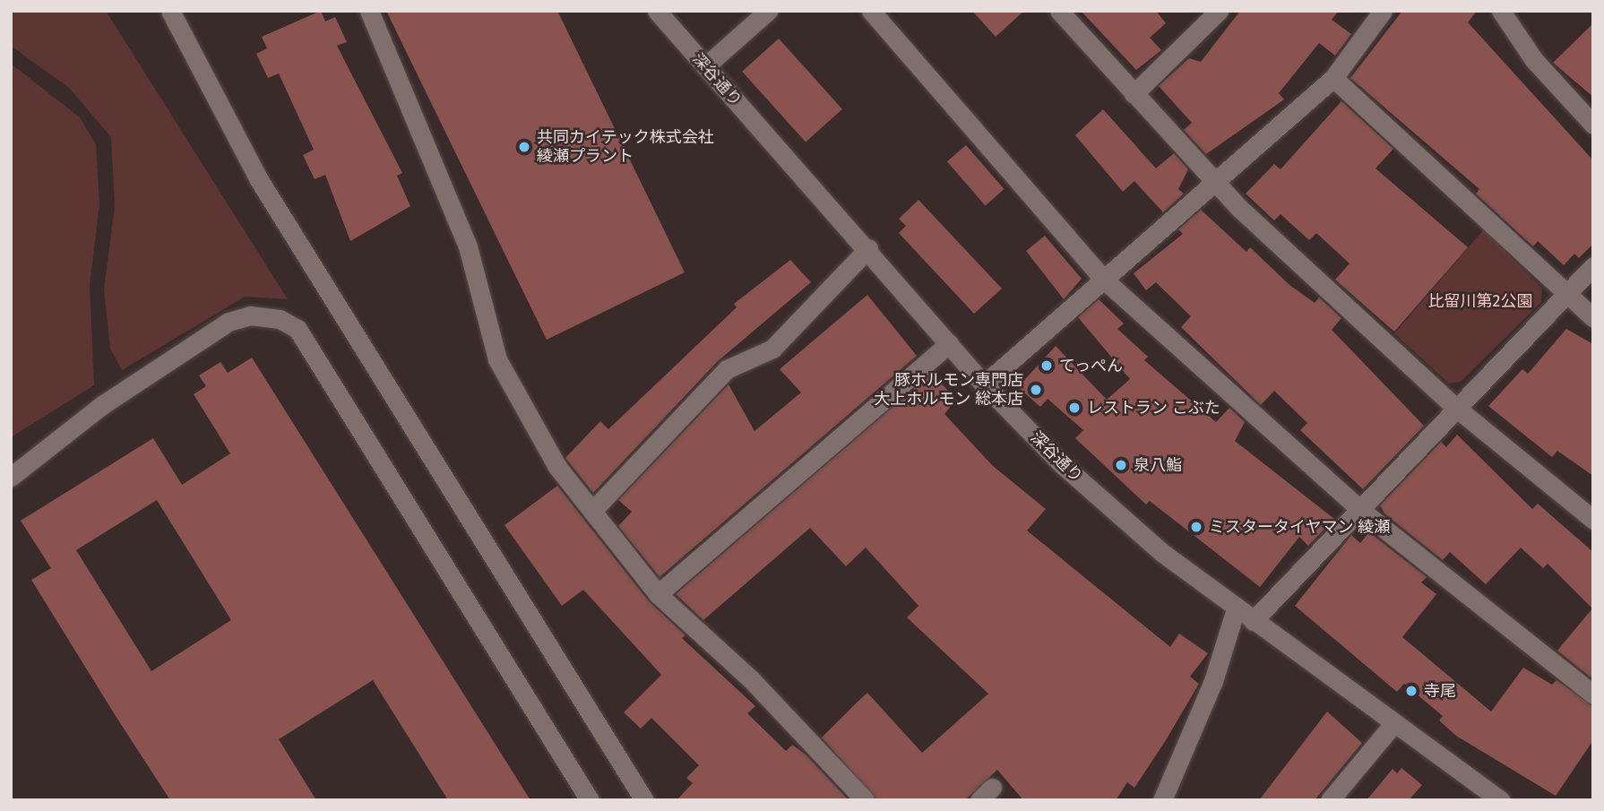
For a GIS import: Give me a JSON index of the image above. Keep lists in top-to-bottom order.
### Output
{
  "streets": {
    "street": ["深谷通り"]
  },
  "parks": ["比留川第2公園"],
  "places": [
    "共同カイテック株式会社 綾瀬プラント",
    "てっぺん",
    "豚ホルモン専門店 大上ホルモン 総本店",
    "レストラン こぶた",
    "泉八鮨",
    "ミスタータイヤマン 綾瀬",
    "寺尾"
  ]
}
